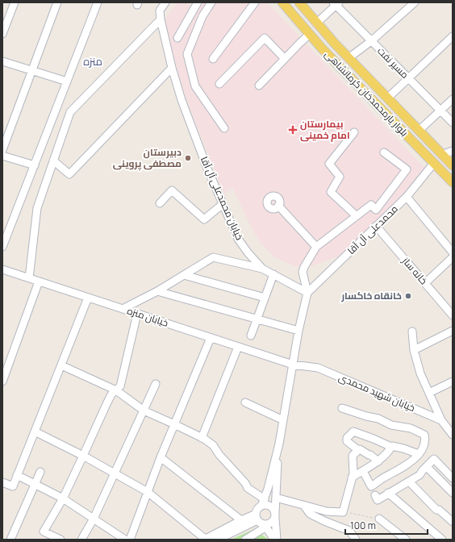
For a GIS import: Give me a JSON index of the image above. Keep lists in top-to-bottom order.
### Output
{
  "streets": {
    "main road": ["بلوار یارمحمدخان کرمانشاهی"],
    "street": [
      "مسیر نفت",
      "خیابان محمدعلی آل آقا",
      "محمدعلی آل آقا",
      "خانه ساز",
      "خیابان منزه",
      "خیابان شهید محمدی"
    ]
  },
  "crossings": [
    ["بلوار یارمحمدخان کرمانشاهی", "محمدعلی آل آقا"],
    ["خیابان محمدعلی آل آقا", "محمدعلی آل آقا"],
    ["محمدعلی آل آقا", "خانه ساز"],
    ["خیابان منزه", "خیابان شهید محمدی"]
  ],
  "districts": ["منزه"],
  "places": {
    "health": ["بیمارستان امام خمینی"],
    "other": ["دبیرستان مصطفی پروینی", "خانقاه خاکسار"]
  },
  "scale_bar": "100 m"
}
